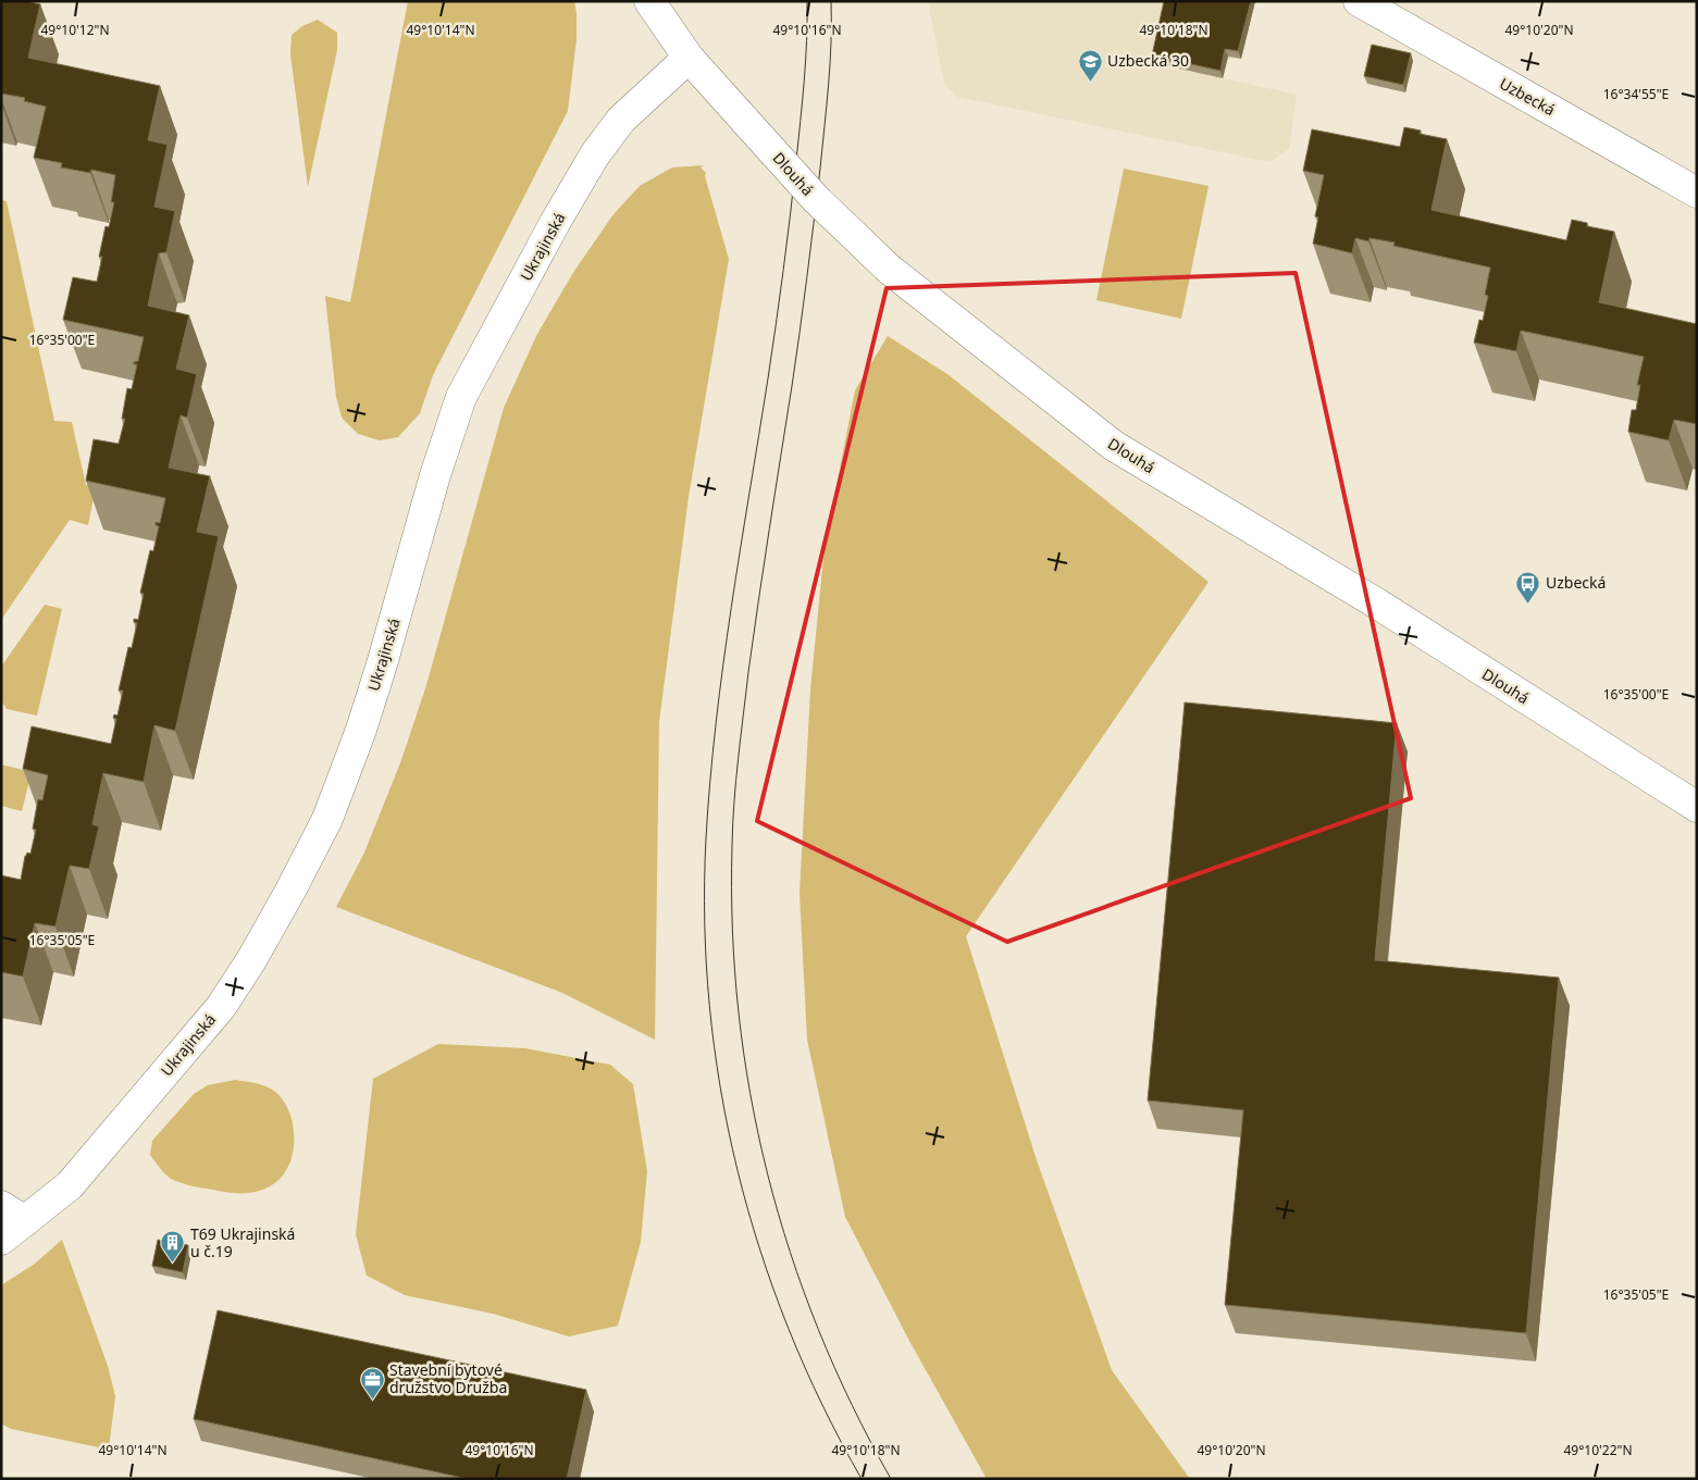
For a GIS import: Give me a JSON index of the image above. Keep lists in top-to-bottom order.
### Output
{
  "streets": {
    "street": ["Uzbecká", "Dlouhá", "Ukrajinská"]
  },
  "crossings": [
    ["Dlouhá", "Ukrajinská"]
  ],
  "places": {
    "school or university": ["Uzbecká 30"],
    "bus stop": ["Uzbecká"],
    "building": ["T69 Ukrajinská u č.19"],
    "office": ["Stavební bytové družstvo Družba"]
  },
  "coordinates": [
    "49°10'12\"N",
    "49°10'14\"N",
    "49°10'16\"N",
    "49°10'18\"N",
    "49°10'20\"N",
    "16°34'55\"E",
    "16°35'00\"E",
    "16°35'05\"E",
    "49°10'22\"N"
  ]
}
